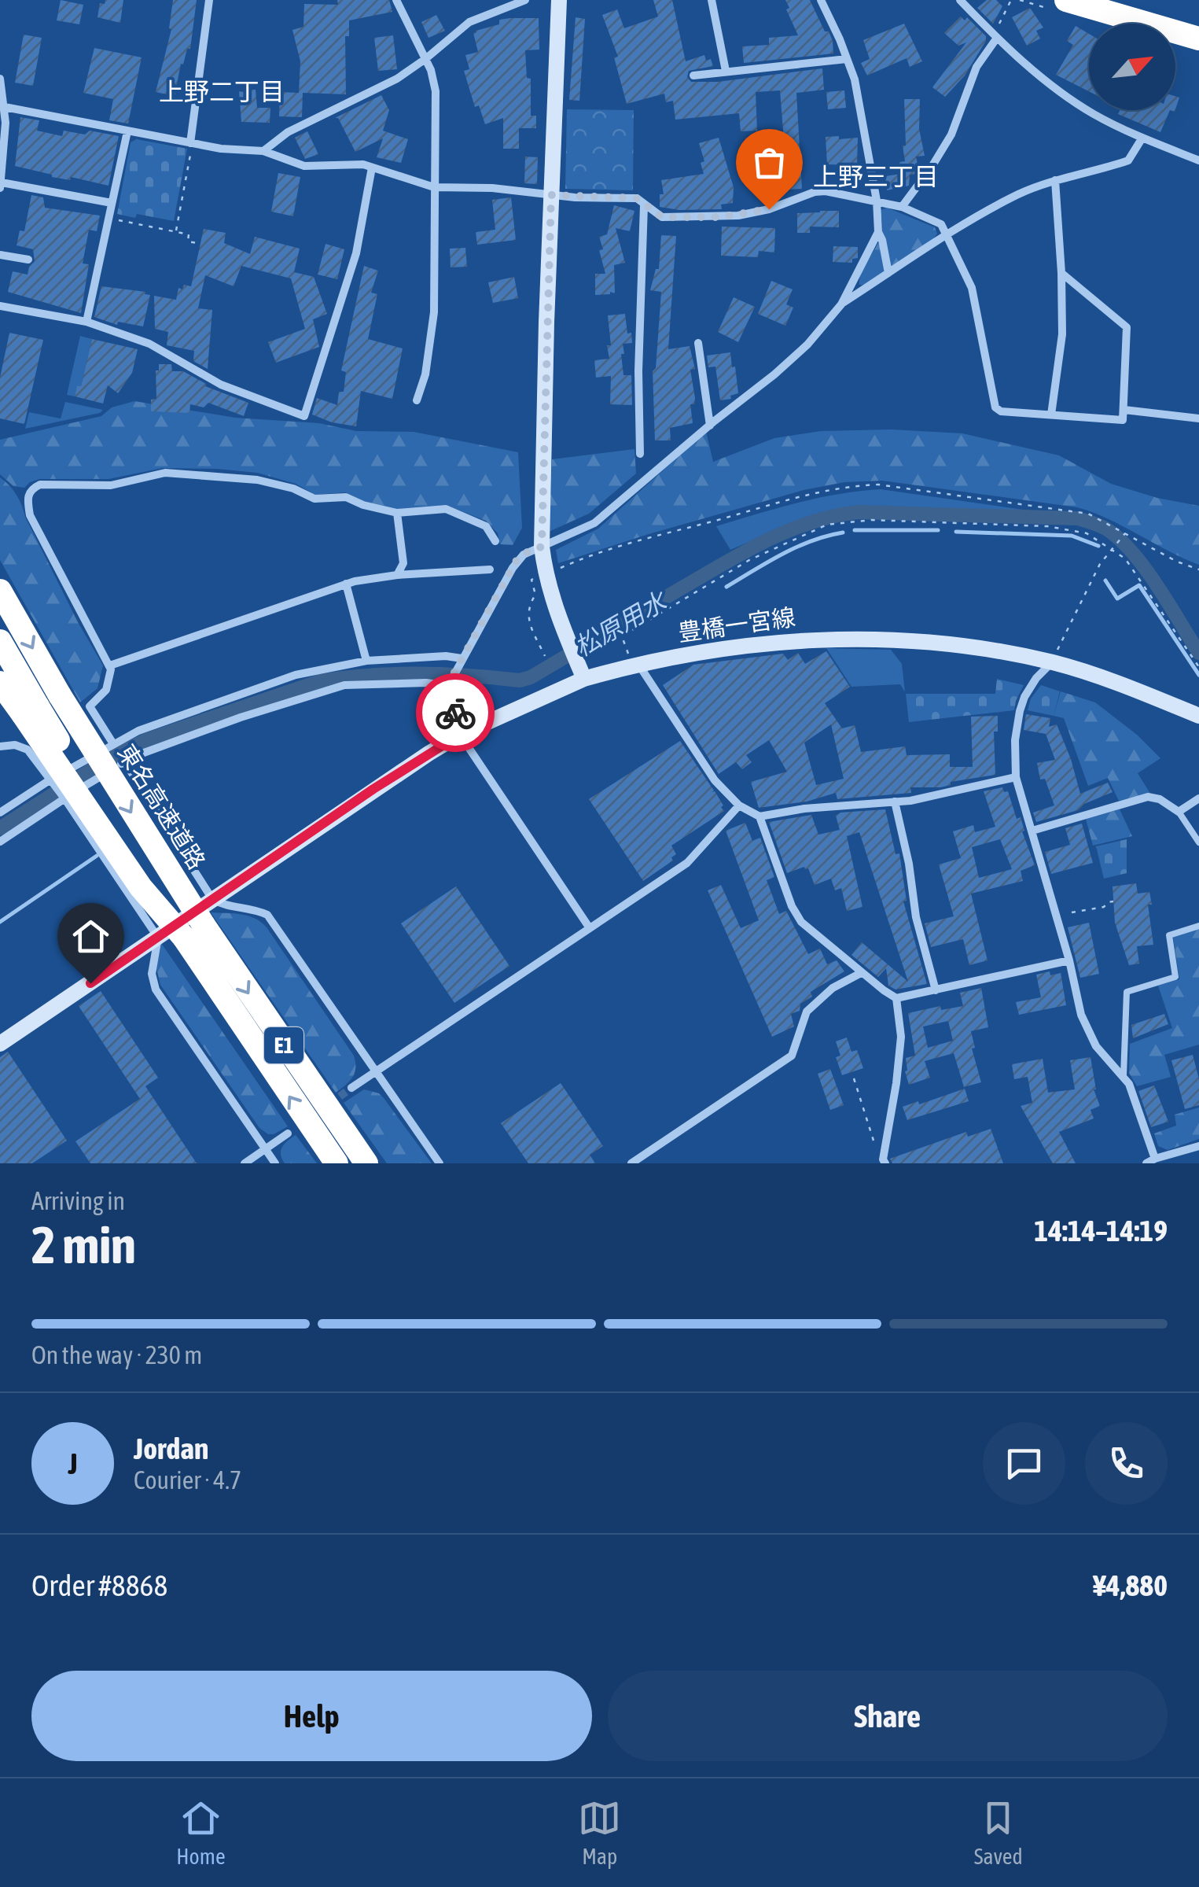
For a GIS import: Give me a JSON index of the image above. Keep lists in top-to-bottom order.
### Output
{
  "streets": {
    "highway": ["東名高速道路", "E1"],
    "main road": ["豊橋一宮線"]
  },
  "districts": ["上野二丁目", "上野三丁目"],
  "water": ["松原用水"],
  "north": "top right",
  "page": {
    "heading": ["2 min", "Arriving in", "14:14–14:19"],
    "panel": [
      "Jordan",
      "Courier · 4.7",
      "Order #8868",
      "¥4,880"
    ],
    "bar": "On the way · 230 m",
    "round": "J",
    "buttons": ["Help", "Share"],
    "tabs": ["Home", "Map", "Saved"]
  }
}
